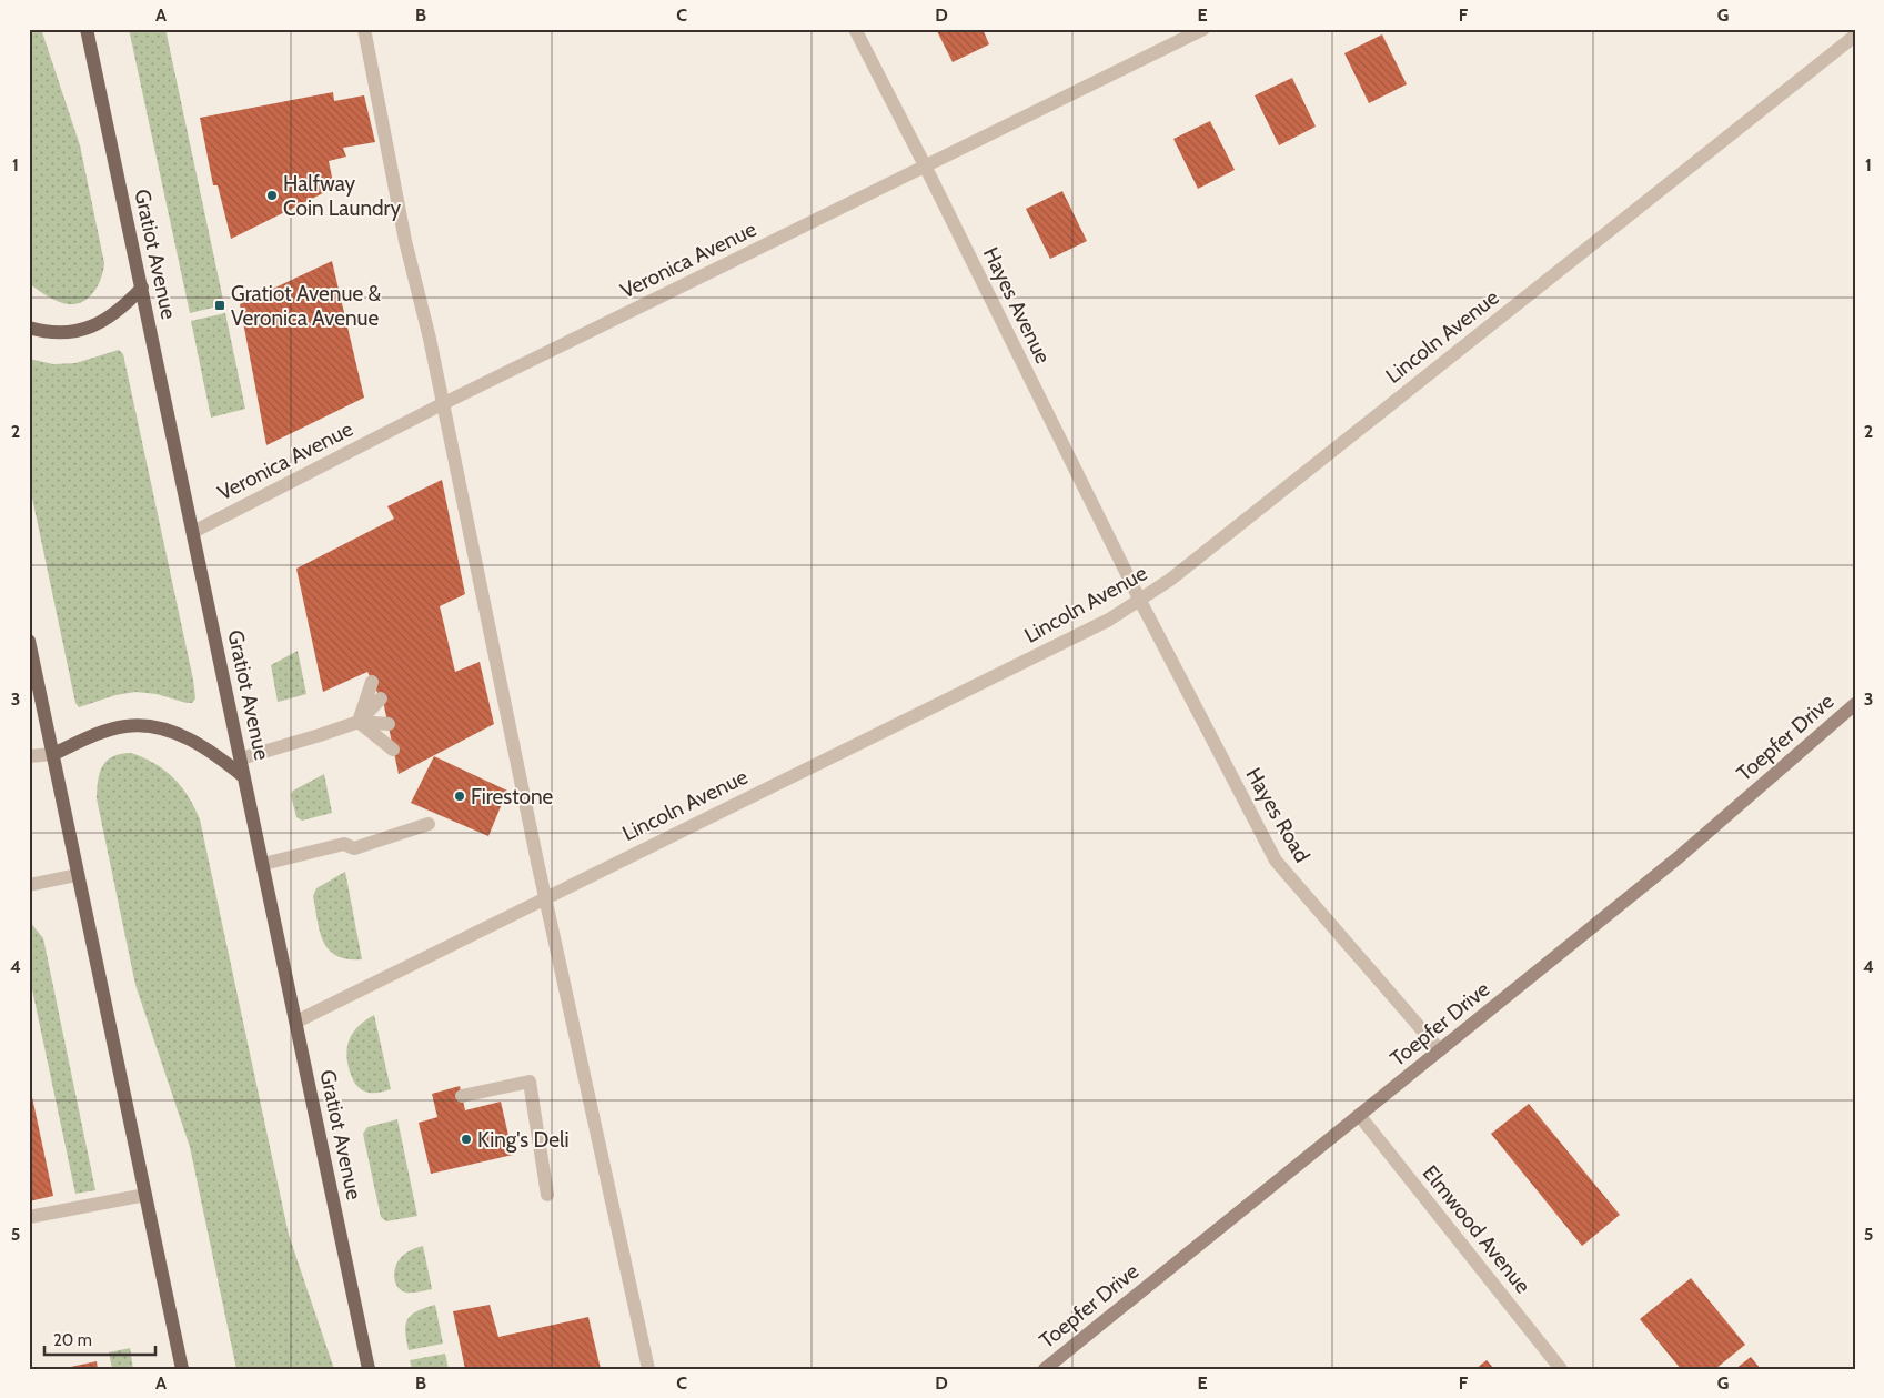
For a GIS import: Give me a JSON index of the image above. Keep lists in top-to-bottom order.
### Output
{
  "streets": {
    "main road": ["Gratiot Avenue"],
    "street": [
      "Veronica Avenue",
      "Hayes Avenue",
      "Lincoln Avenue",
      "Toepfer Drive",
      "Hayes Road",
      "Elmwood Avenue"
    ]
  },
  "crossings": [
    ["Gratiot Avenue", "Veronica Avenue"],
    ["Gratiot Avenue", "Lincoln Avenue"],
    ["Veronica Avenue", "Hayes Avenue"],
    ["Hayes Avenue", "Lincoln Avenue"],
    ["Hayes Avenue", "Hayes Road"],
    ["Lincoln Avenue", "Hayes Road"],
    ["Toepfer Drive", "Hayes Road"],
    ["Toepfer Drive", "Elmwood Avenue"]
  ],
  "places": {
    "other": ["Halfway Coin Laundry", "Firestone", "King's Deli"],
    "transit": ["Gratiot Avenue & Veronica Avenue"]
  },
  "scale_bar": "20 m",
  "grid": {
    "columns": [
      "A",
      "B",
      "C",
      "D",
      "E",
      "F",
      "G"
    ],
    "rows": [
      "1",
      "2",
      "3",
      "4",
      "5"
    ]
  }
}
